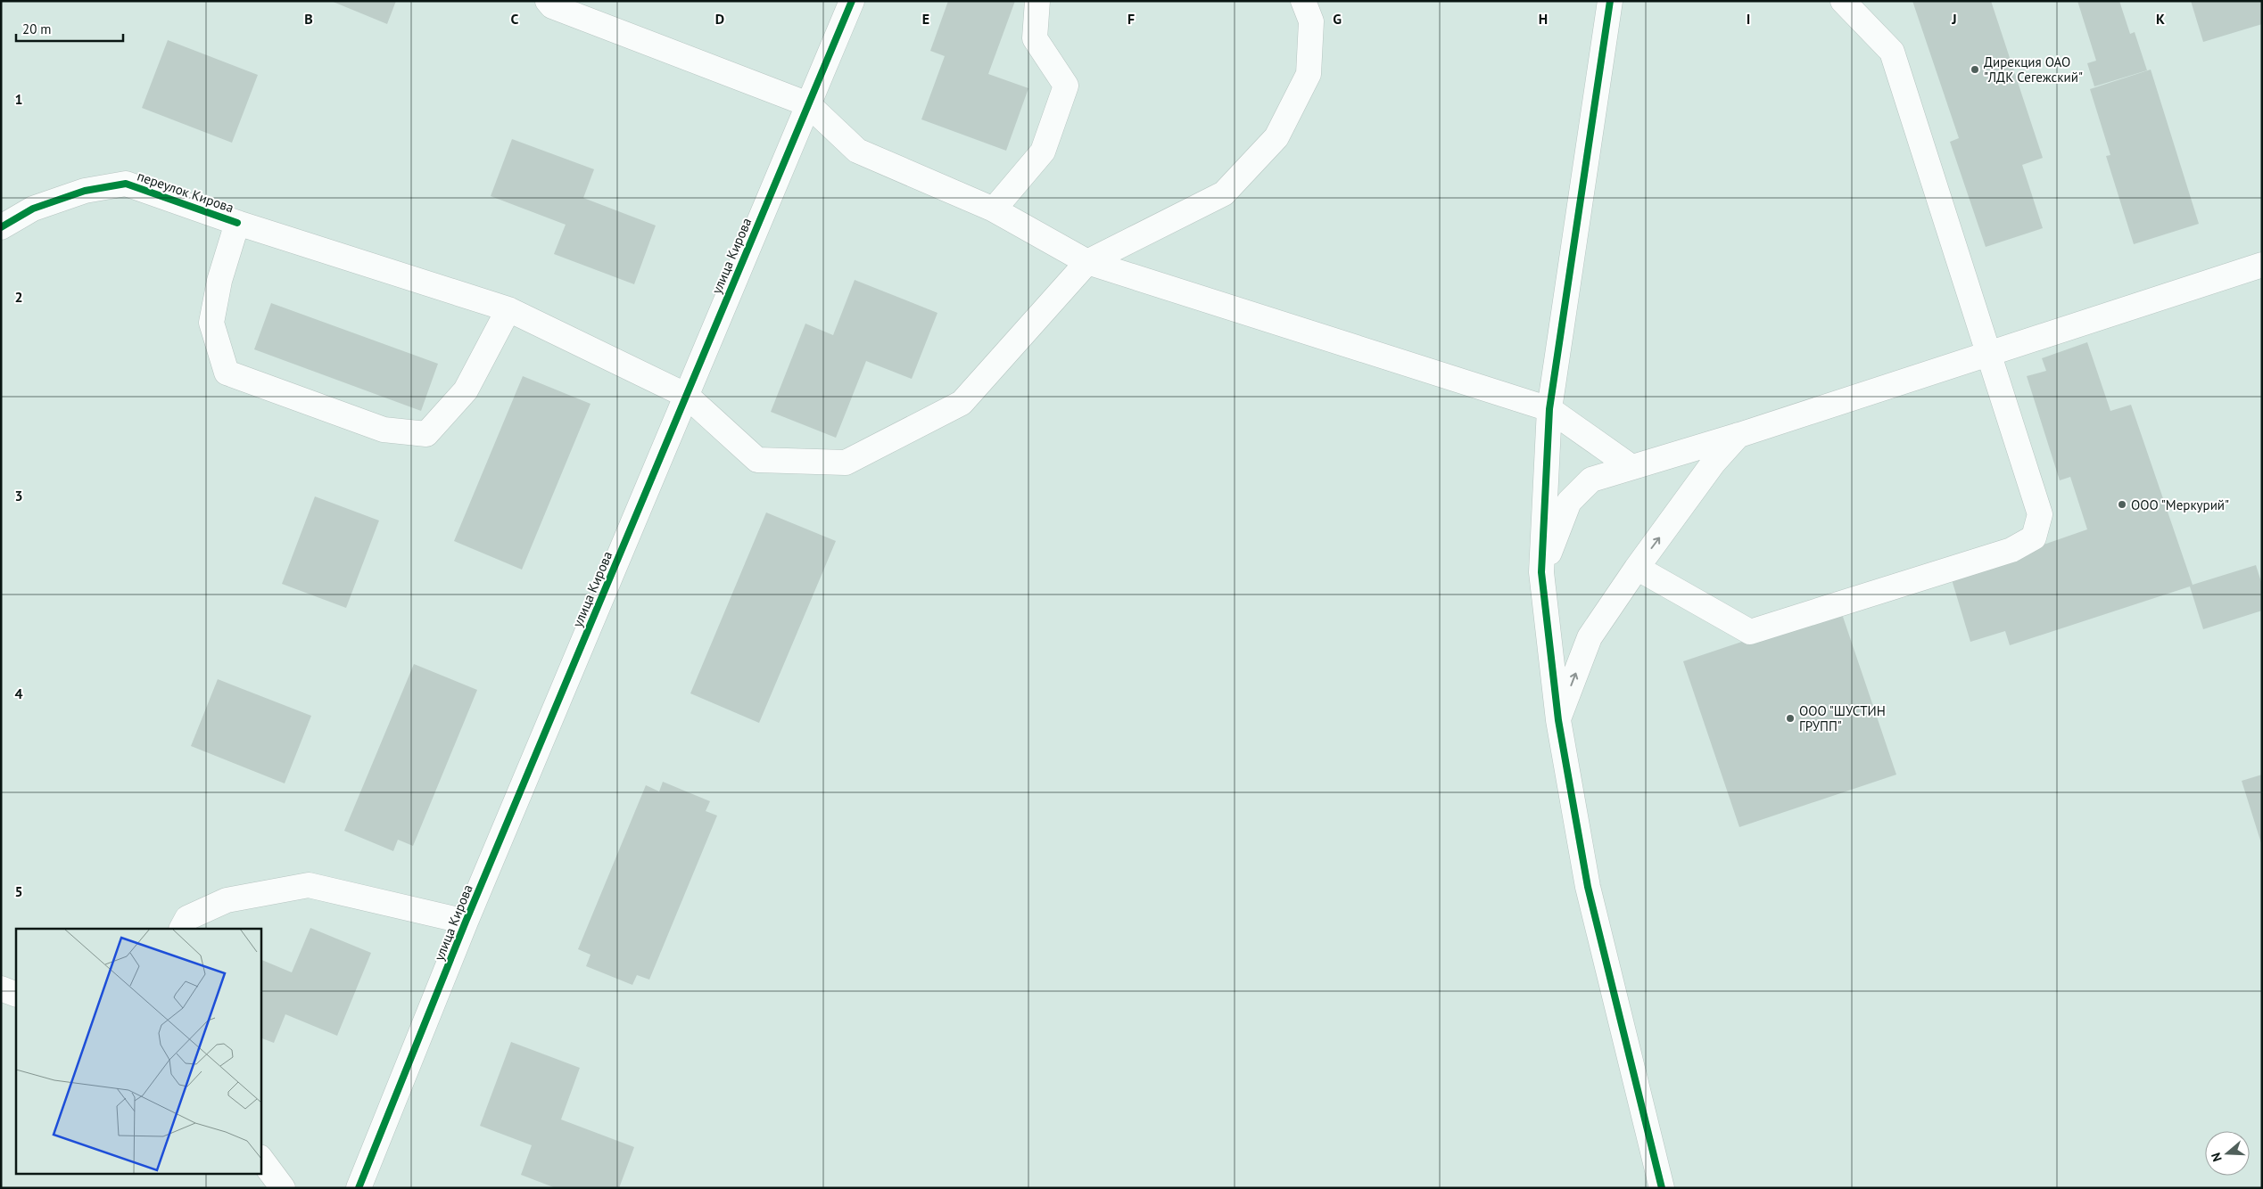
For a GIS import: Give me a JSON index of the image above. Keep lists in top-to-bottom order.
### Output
{
  "streets": {
    "street": ["переулок Кирова", "улица Кирова"]
  },
  "crossings": [
    ["переулок Кирова", "улица Кирова"]
  ],
  "places": ["Дирекция ОАО \"ЛДК Сегежский\"", "ООО \"Меркурий\"", "ООО \"ШУСТИН ГРУПП\""],
  "scale_bar": "20 m",
  "north": "left",
  "grid": {
    "columns": [
      "B",
      "C",
      "D",
      "E",
      "F",
      "G",
      "H",
      "I",
      "J",
      "K"
    ],
    "rows": [
      "1",
      "2",
      "3",
      "4",
      "5"
    ]
  }
}
